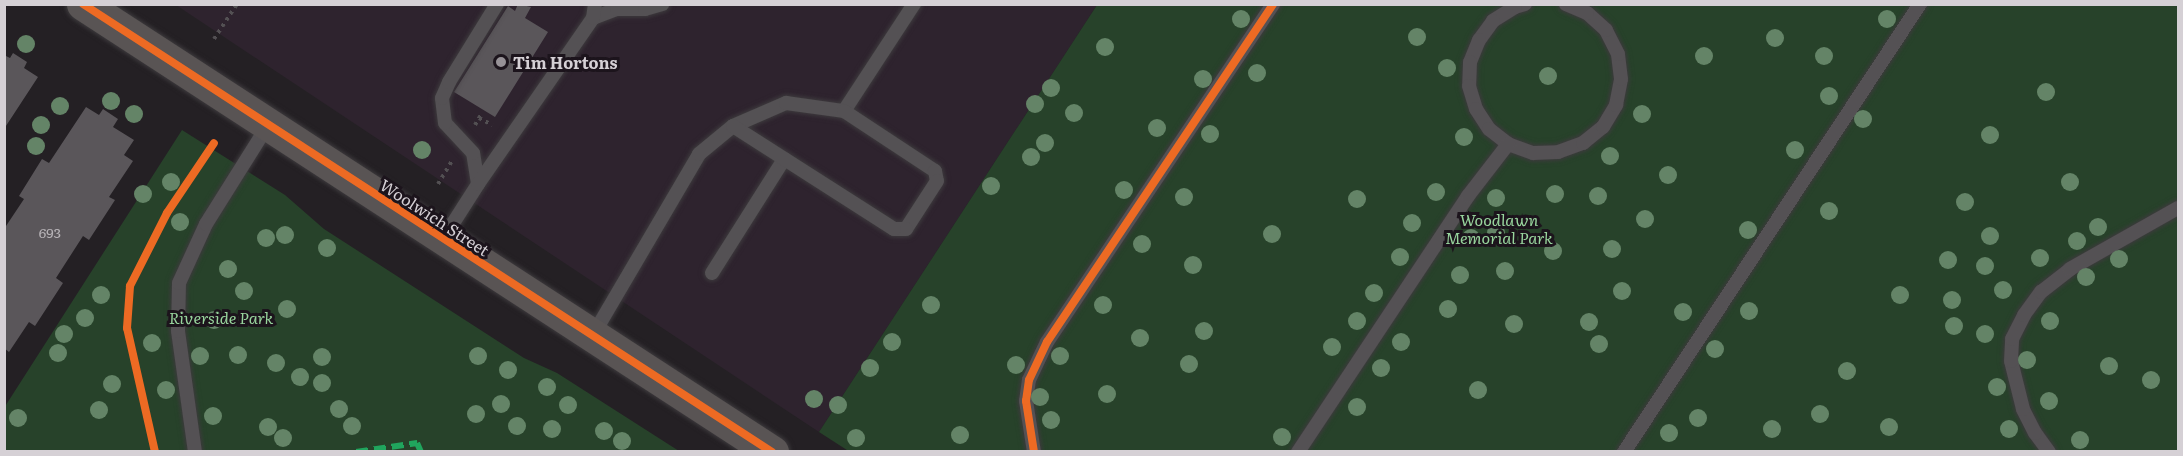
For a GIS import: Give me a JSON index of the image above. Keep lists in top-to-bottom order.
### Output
{
  "streets": {
    "main road": ["Woolwich Street"]
  },
  "parks": ["Woodlawn Memorial Park", "Riverside Park"],
  "places": ["Tim Hortons"],
  "house_numbers": ["693"]
}
